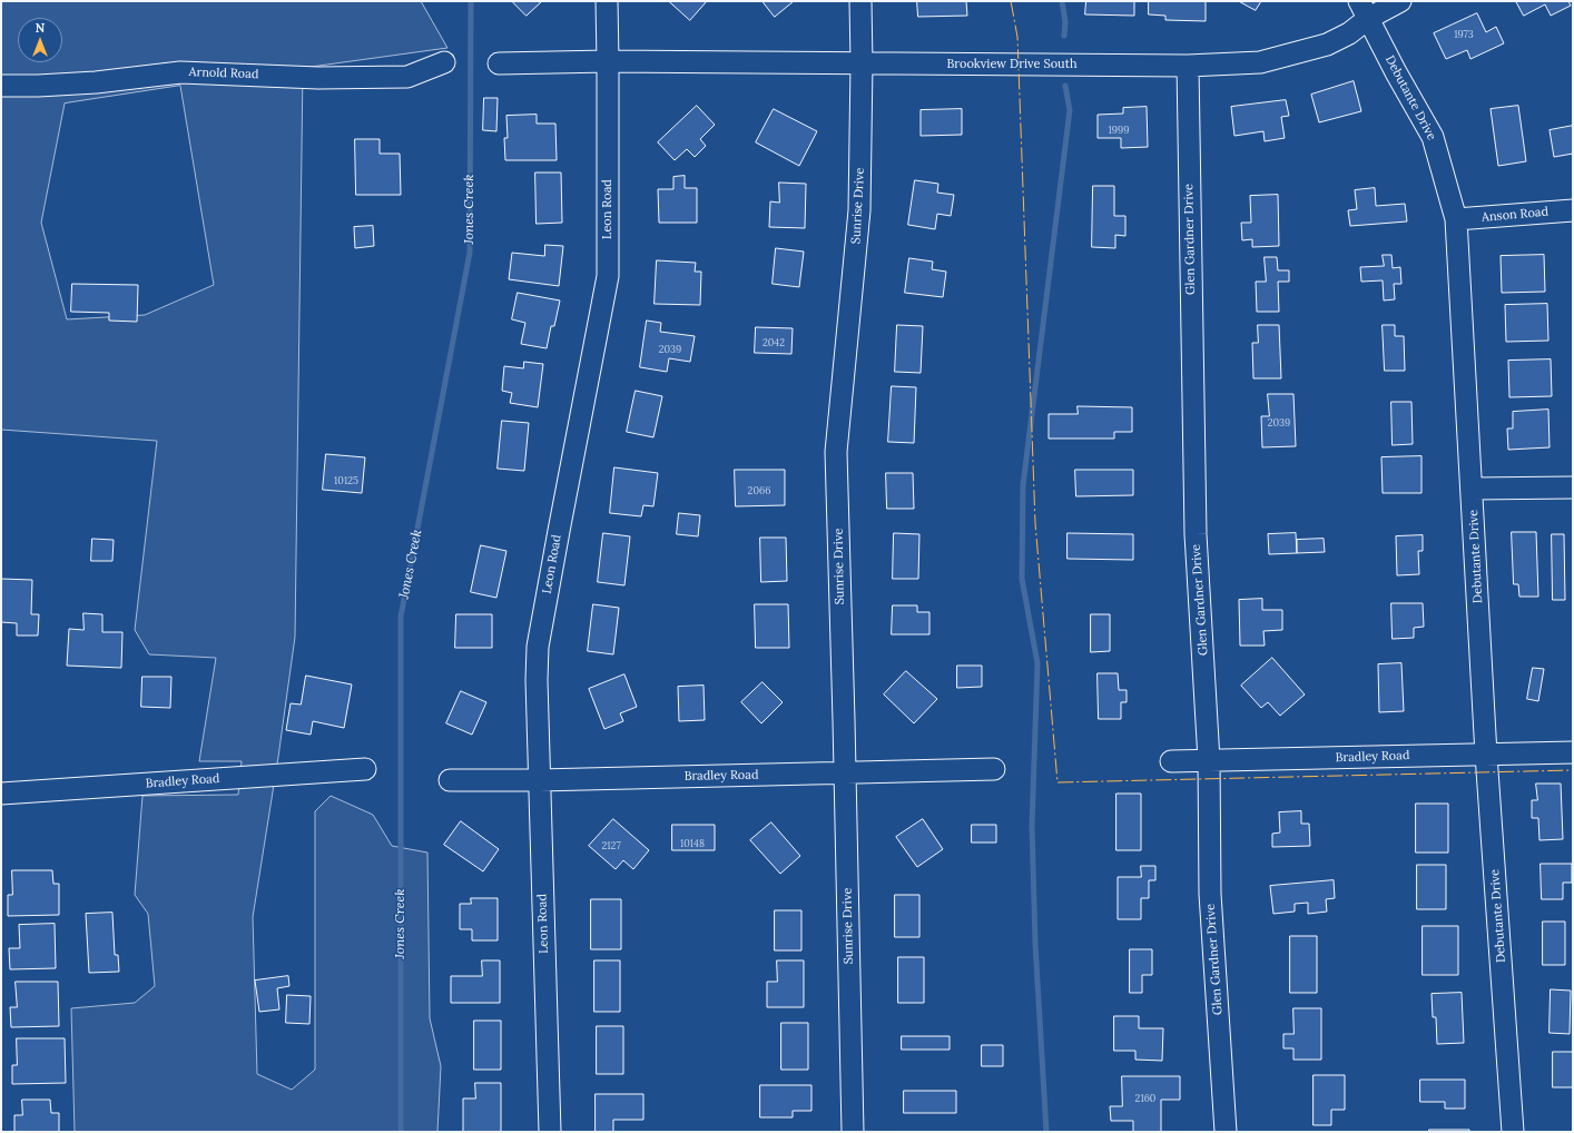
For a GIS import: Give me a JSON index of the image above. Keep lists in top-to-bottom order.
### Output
{
  "streets": {
    "street": [
      "Brookview Drive South",
      "Arnold Road",
      "Debutante Drive",
      "Sunrise Drive",
      "Leon Road",
      "Anson Road",
      "Glen Gardner Drive",
      "Bradley Road"
    ]
  },
  "crossings": [
    ["Brookview Drive South", "Debutante Drive"],
    ["Brookview Drive South", "Sunrise Drive"],
    ["Brookview Drive South", "Leon Road"],
    ["Brookview Drive South", "Glen Gardner Drive"],
    ["Debutante Drive", "Anson Road"],
    ["Debutante Drive", "Bradley Road"],
    ["Sunrise Drive", "Bradley Road"],
    ["Leon Road", "Bradley Road"],
    ["Glen Gardner Drive", "Bradley Road"]
  ],
  "water": ["Jones Creek"],
  "house_numbers": [
    "1973",
    "1999",
    "2042",
    "2039",
    "2039",
    "10125",
    "2066",
    "10148",
    "2127",
    "2160"
  ],
  "north": "top"
}
